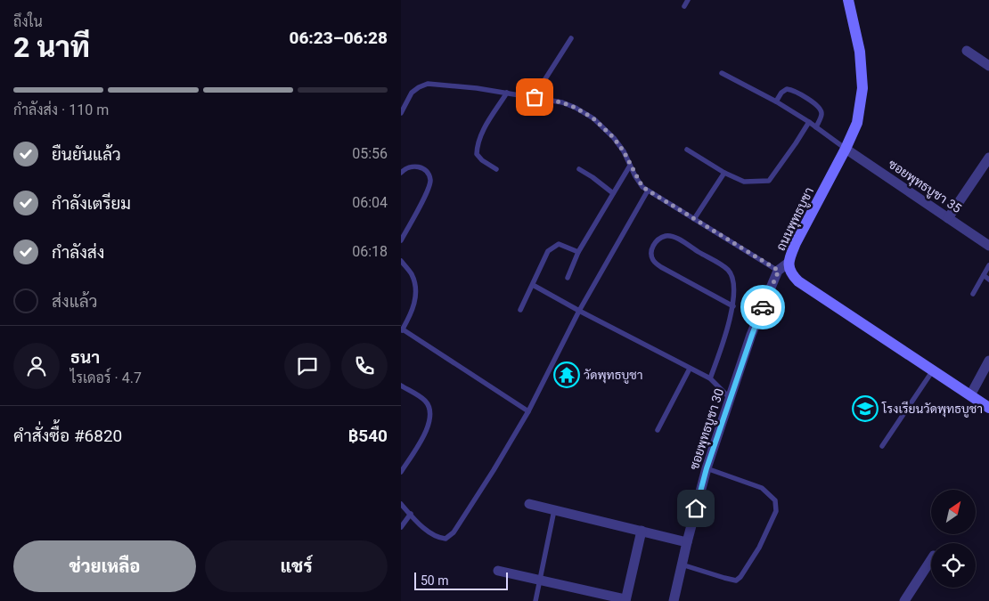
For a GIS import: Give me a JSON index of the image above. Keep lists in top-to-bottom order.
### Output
{
  "streets": {
    "main road": ["ถนนพุทธบูชา"],
    "street": ["ซอยพุทธบูชา 35", "ซอยพุทธบูชา 30"]
  },
  "crossings": [
    ["ซอยพุทธบูชา 35", "ถนนพุทธบูชา"]
  ],
  "places": {
    "temple": ["วัดพุทธบูชา"],
    "school or university": ["โรงเรียนวัดพุทธบูชา"]
  },
  "scale_bar": "50 m",
  "north": "top right",
  "page": {
    "heading": ["2 นาที", "ถึงใน", "06:23–06:28"],
    "panel": [
      "ธนา",
      "ไรเดอร์ · 4.7",
      "คำสั่งซื้อ #6820",
      "฿540"
    ],
    "bar": "กำลังส่ง · 110 m",
    "list": [
      ["ยืนยันแล้ว", "05:56"],
      ["กำลังเตรียม", "06:04"],
      ["กำลังส่ง", "06:18"],
      "ส่งแล้ว"
    ],
    "buttons": ["ช่วยเหลือ", "แชร์"],
    "scale": "50 m"
  }
}
